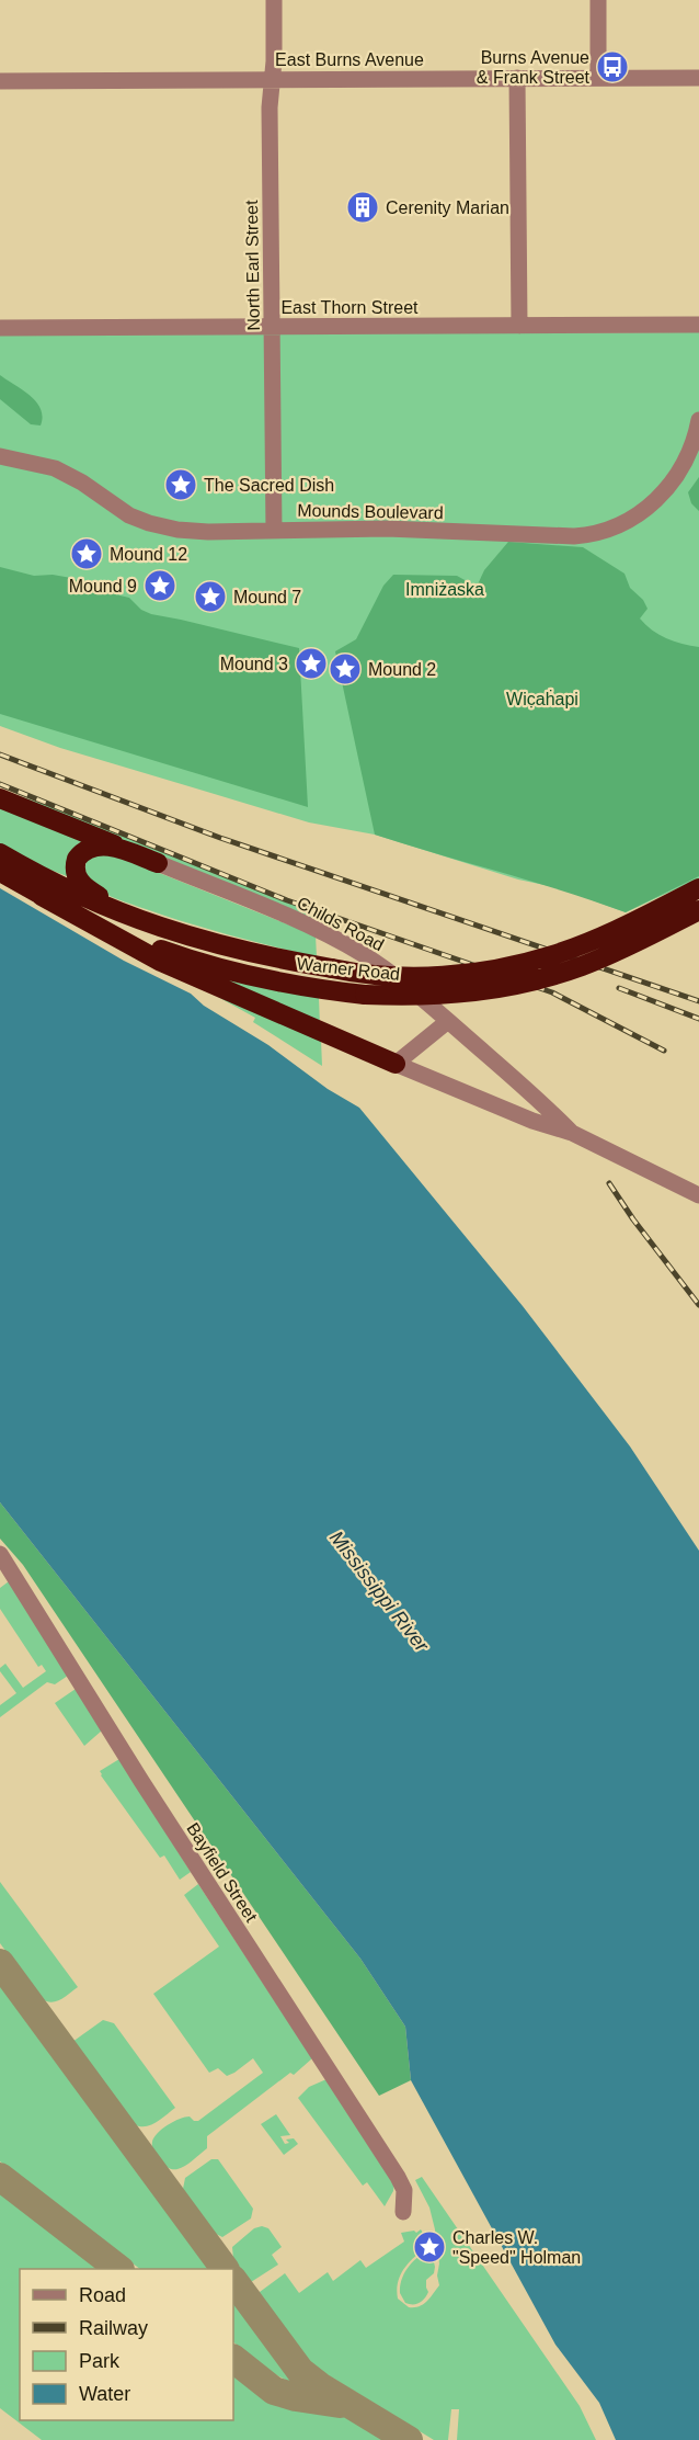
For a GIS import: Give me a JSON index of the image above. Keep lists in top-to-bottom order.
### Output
{
  "streets": {
    "highway": ["Warner Road"],
    "street": [
      "East Burns Avenue",
      "North Earl Street",
      "East Thorn Street",
      "Mounds Boulevard",
      "Childs Road",
      "Bayfield Street"
    ]
  },
  "crossings": [
    ["East Burns Avenue", "North Earl Street"],
    ["North Earl Street", "East Thorn Street"],
    ["North Earl Street", "Mounds Boulevard"]
  ],
  "water": ["Mississippi River"],
  "parks": ["Imniżaska", "Wic̣aḣapi"],
  "places": {
    "bus stop": ["Burns Avenue & Frank Street"],
    "building": ["Cerenity Marian"],
    "place": [
      "The Sacred Dish",
      "Mound 12",
      "Mound 9",
      "Mound 7",
      "Mound 3",
      "Mound 2",
      "Charles W. \"Speed\" Holman"
    ]
  },
  "legend": [
    "Road",
    "Railway",
    "Park",
    "Water"
  ]
}
